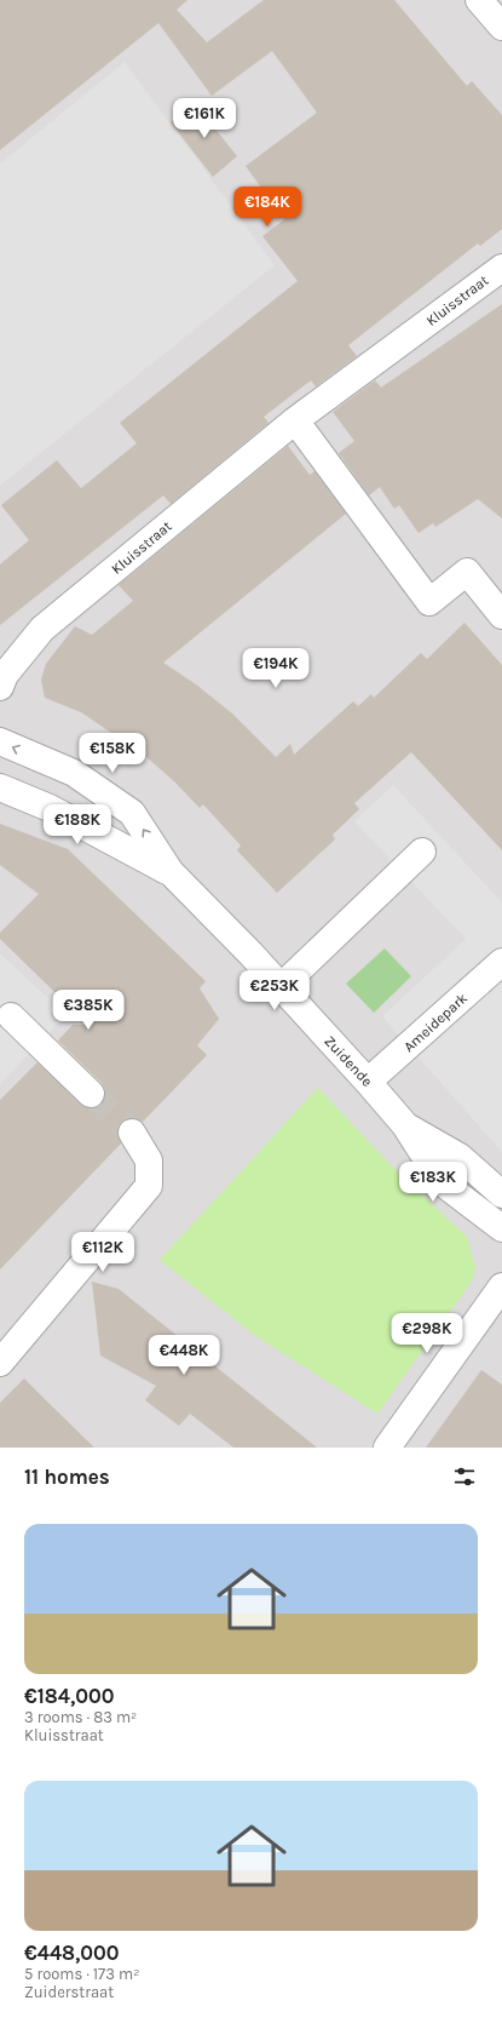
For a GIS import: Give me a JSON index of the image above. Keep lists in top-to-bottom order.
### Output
{
  "streets": {
    "street": ["Kluisstraat", "Ameidepark", "Zuidende"]
  },
  "crossings": [
    ["Ameidepark", "Zuidende"]
  ],
  "page": {
    "price": [
      "€161K",
      "€184K",
      "€194K",
      "€158K",
      "€188K",
      "€253K",
      "€385K",
      "€183K",
      "€112K",
      "€298K",
      "€448K"
    ],
    "heading": "11 homes",
    "list": [
      {
        "name": "€184,000",
        "note": "3 rooms · 83 m² · Kluisstraat"
      },
      {
        "name": "€448,000",
        "note": "5 rooms · 173 m² · Zuiderstraat"
      }
    ]
  }
}
